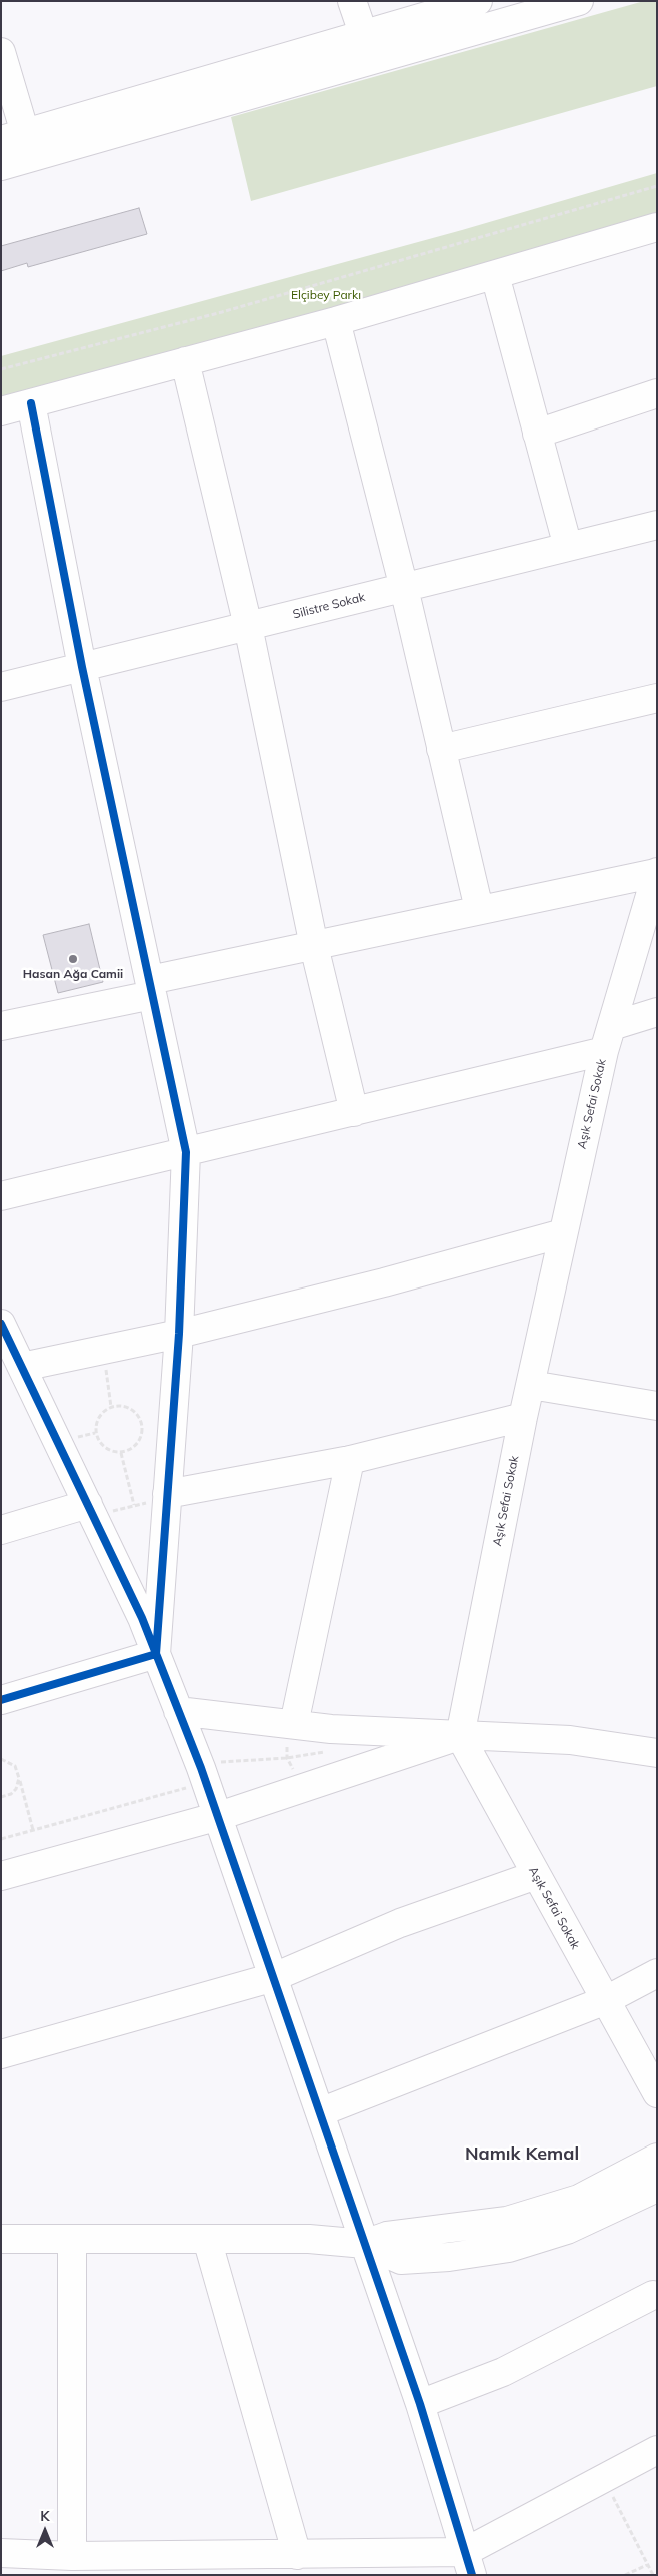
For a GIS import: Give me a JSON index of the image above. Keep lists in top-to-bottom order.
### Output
{
  "streets": {
    "street": ["Silistre Sokak", "Aşık Sefai Sokak"]
  },
  "districts": ["Namık Kemal"],
  "parks": ["Elçibey Parkı"],
  "places": ["Hasan Ağa Camii"],
  "north": "top"
}
